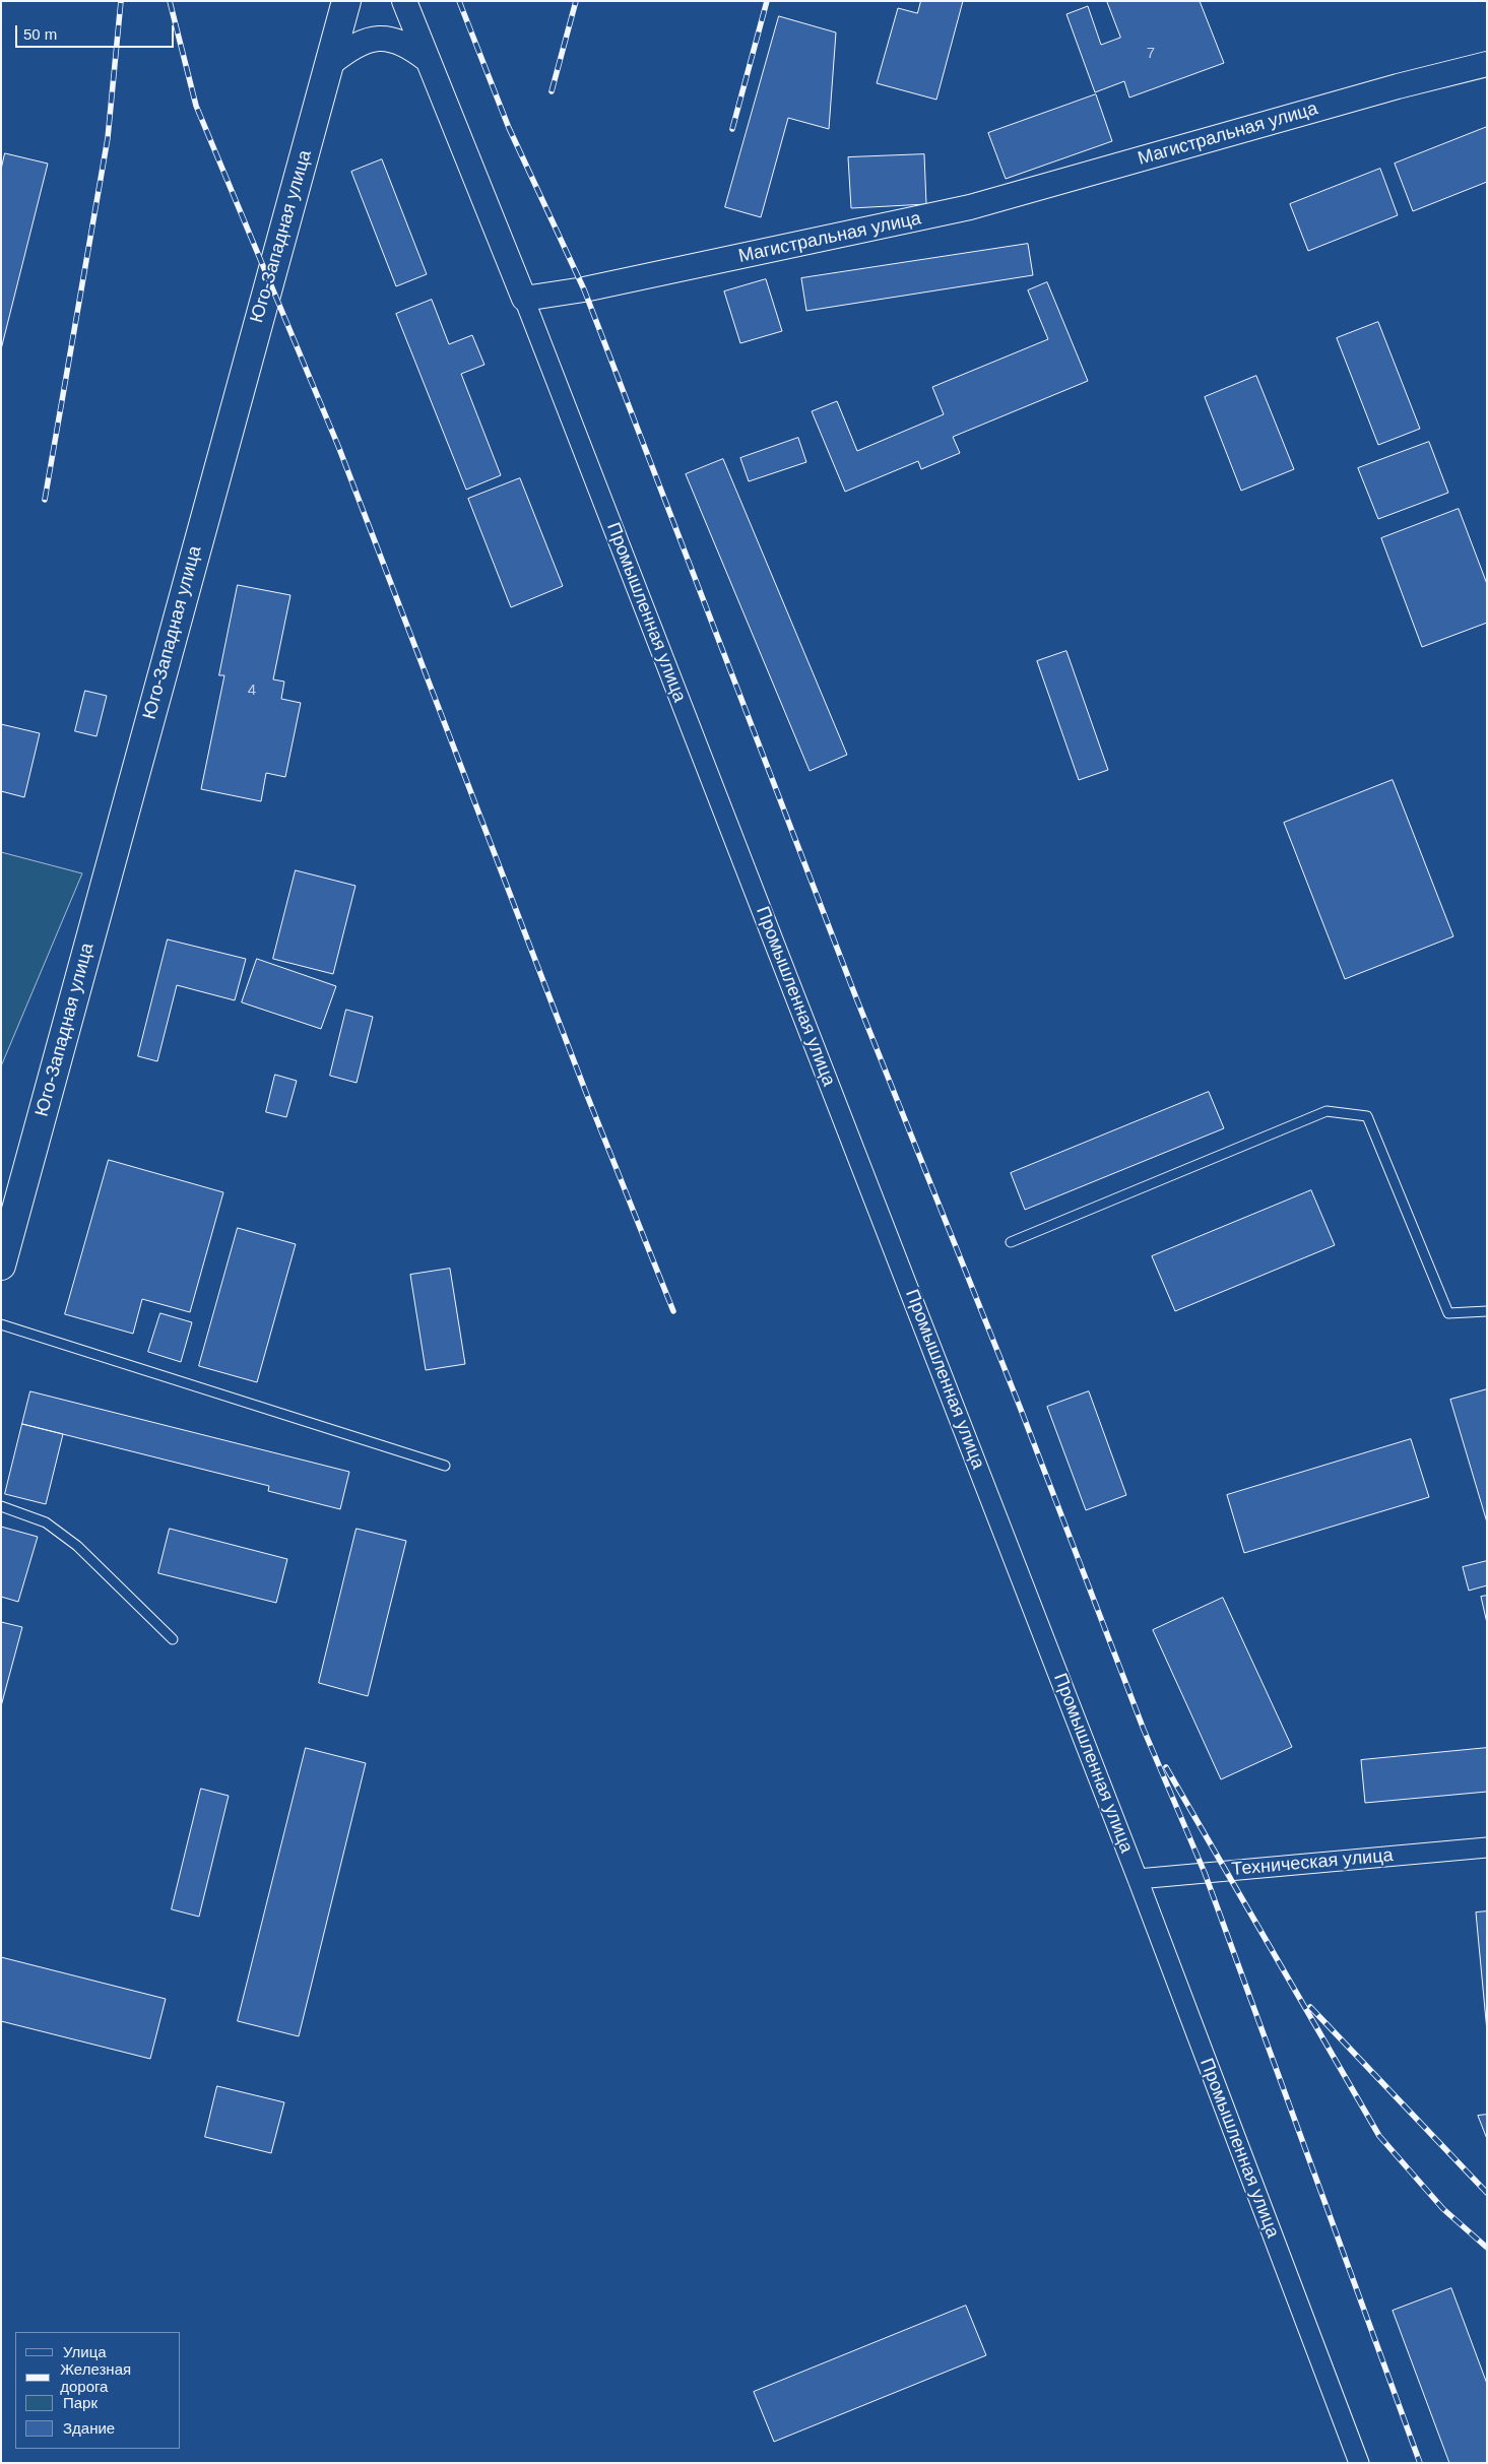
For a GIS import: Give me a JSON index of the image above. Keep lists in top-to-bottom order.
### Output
{
  "streets": {
    "main road": ["Юго-Западная улица"],
    "street": ["Магистральная улица", "Промышленная улица", "Техническая улица"]
  },
  "crossings": [
    ["Магистральная улица", "Промышленная улица"],
    ["Промышленная улица", "Техническая улица"]
  ],
  "house_numbers": ["7", "4"],
  "legend": [
    "Улица",
    "Железная дорога",
    "Парк",
    "Здание"
  ],
  "scale_bar": "50 m"
}
